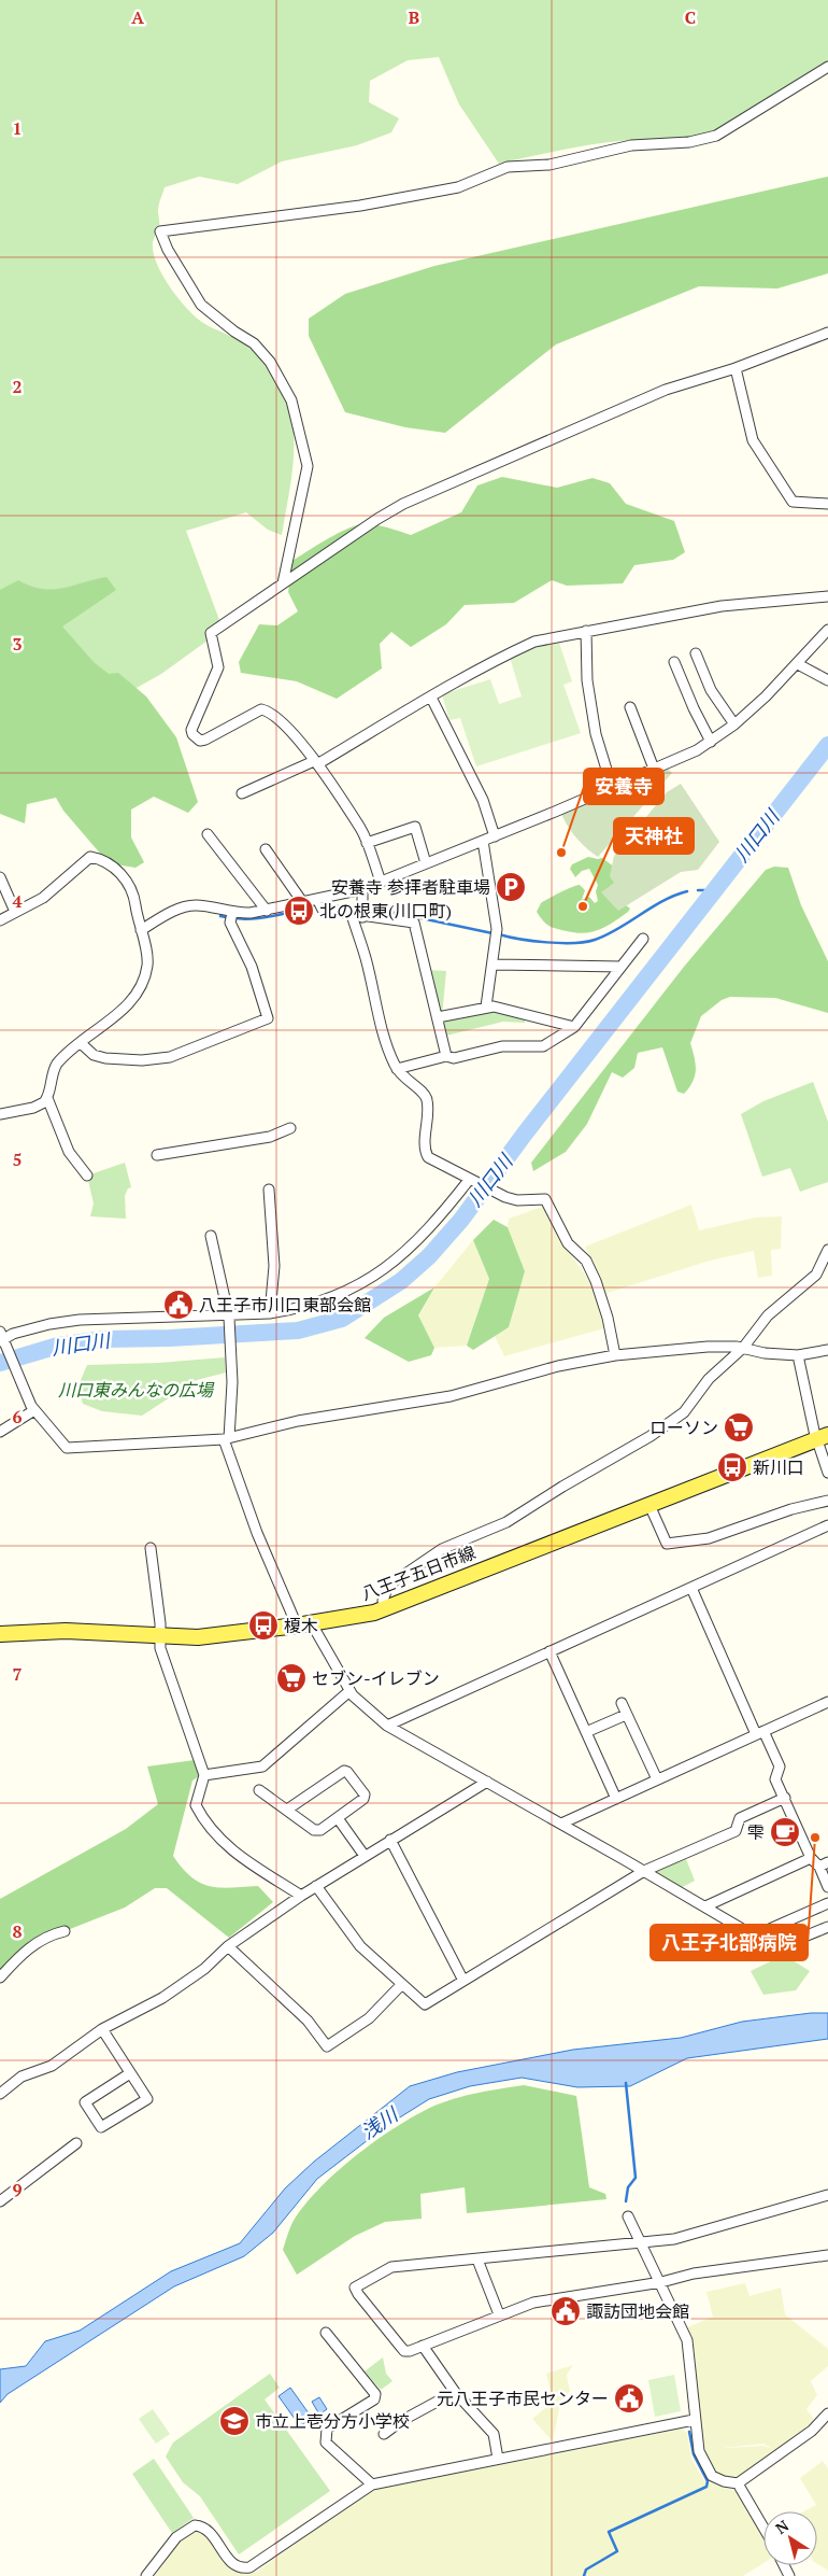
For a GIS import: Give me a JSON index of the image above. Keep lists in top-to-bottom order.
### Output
{
  "streets": {
    "main road": ["八王子五日市線"]
  },
  "water": ["川口川", "浅川"],
  "parks": ["川口東みんなの広場"],
  "places": {
    "other": ["安養寺", "天神社", "八王子北部病院"],
    "parking": ["安養寺 参拝者駐車場"],
    "bus stop": ["北の根東(川口町)", "新川口", "榎木"],
    "public building": ["八王子市川口東部会館", "諏訪団地会館", "元八王子市民センター"],
    "supermarket": ["ローソン", "セブン-イレブン"],
    "cafe": ["雫"],
    "school or university": ["市立上壱分方小学校"]
  },
  "north": "top left",
  "grid": {
    "columns": ["A", "B", "C"],
    "rows": [
      "1",
      "2",
      "3",
      "4",
      "5",
      "6",
      "7",
      "8",
      "9"
    ]
  }
}
